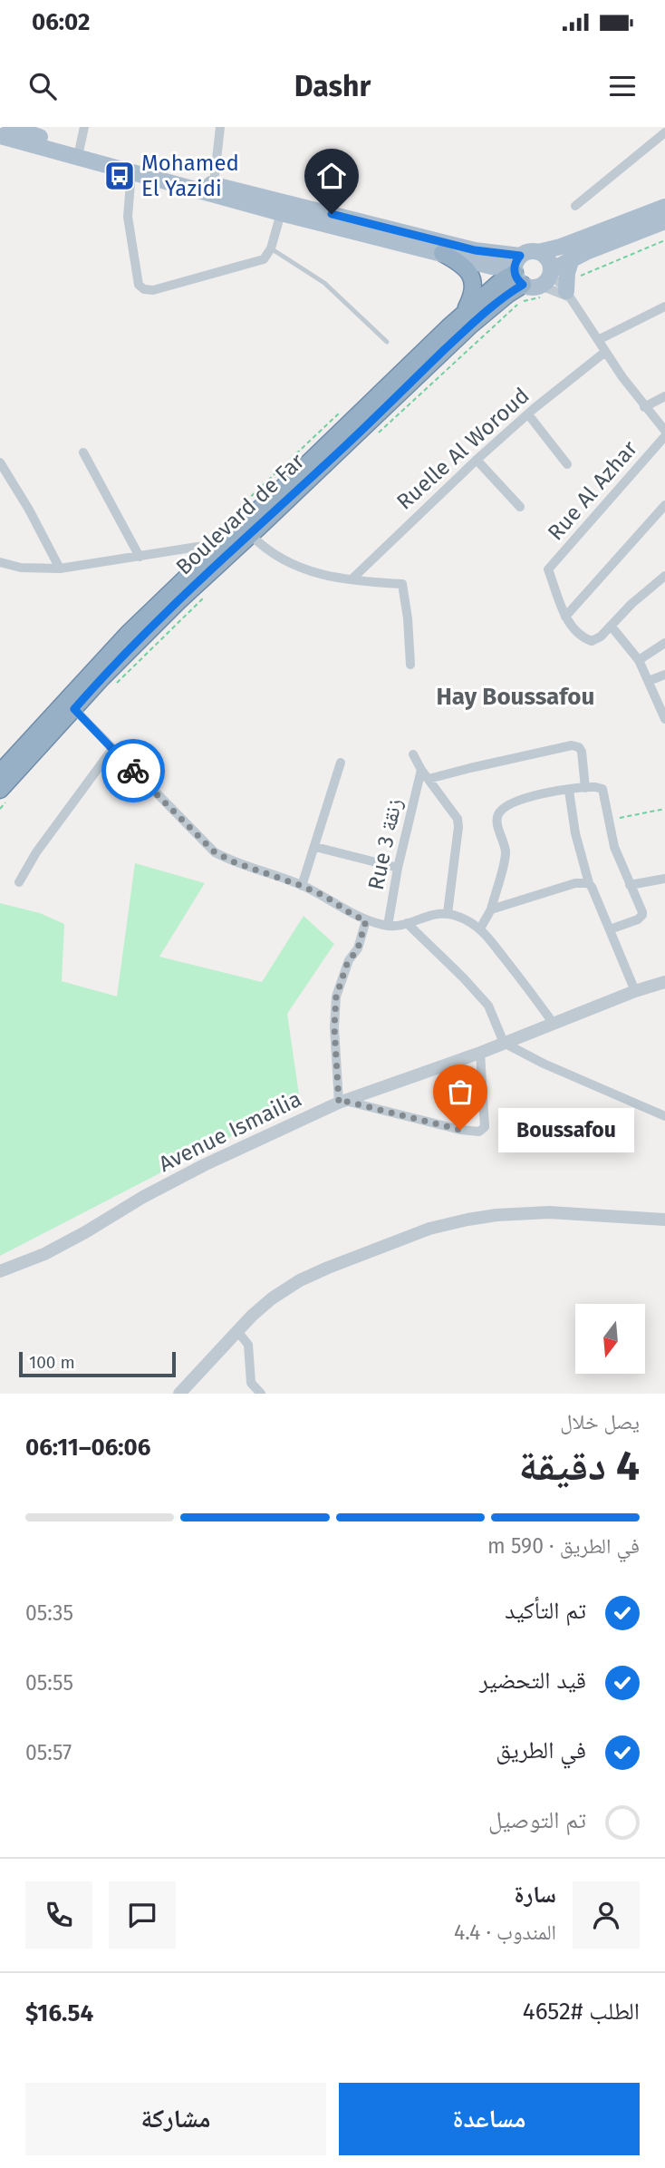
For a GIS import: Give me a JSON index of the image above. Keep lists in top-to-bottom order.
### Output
{
  "streets": {
    "highway": ["Boulevard de Far"],
    "street": [
      "Ruelle Al Woroud",
      "Rue Al Azhar",
      "Rue 3 زنقة",
      "Avenue Ismailia"
    ]
  },
  "districts": ["Hay Boussafou"],
  "places": {
    "bus stop": ["Mohamed El Yazidi"],
    "other": ["Boussafou"]
  },
  "scale_bar": "100 m",
  "north": "bottom",
  "page": {
    "status": "06:02",
    "header": "Dashr",
    "bubble": "Boussafou",
    "scale": "100 m",
    "heading": ["4 دقيقة", "يصل خلال", "06:06–06:11"],
    "panel": [
      "سارة",
      "المندوب · 4.4",
      "الطلب #4652",
      "$16.54"
    ],
    "bar": "في الطريق · 590 m",
    "list": [
      ["تم التأكيد", "05:35"],
      ["قيد التحضير", "05:55"],
      ["في الطريق", "05:57"],
      "تم التوصيل"
    ],
    "buttons": ["مساعدة", "مشاركة"]
  }
}
